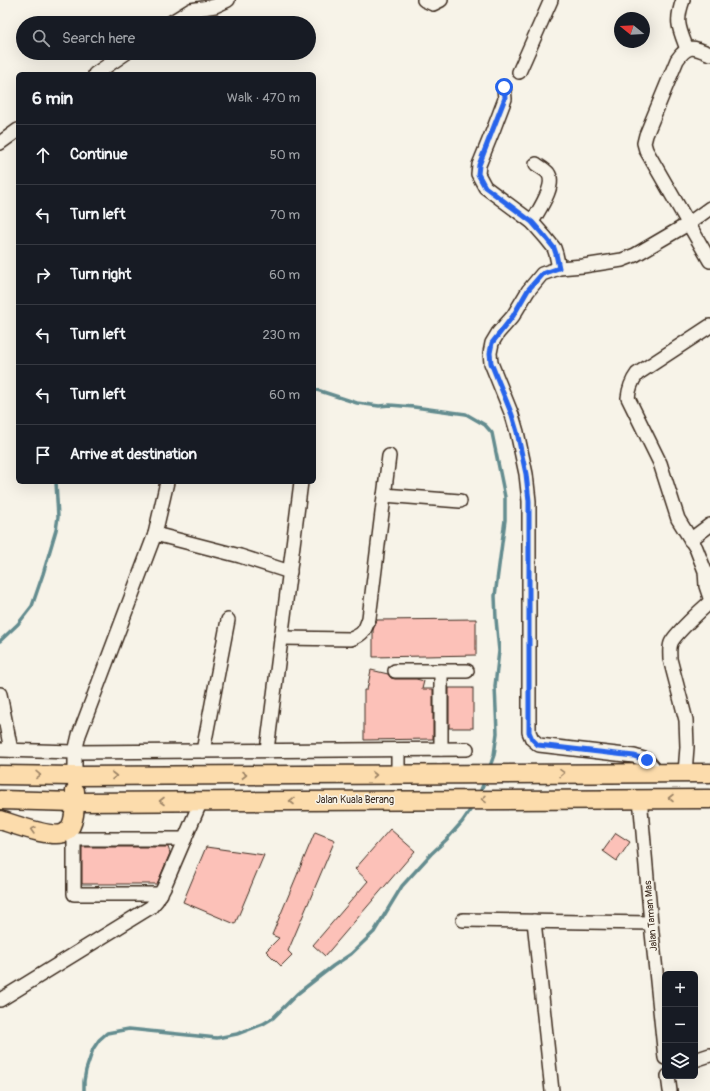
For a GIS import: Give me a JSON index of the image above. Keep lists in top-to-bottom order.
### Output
{
  "streets": {
    "highway": ["Jalan Kuala Berang"],
    "street": ["Jalan Taman Mas"]
  },
  "crossings": [
    ["Jalan Kuala Berang", "Jalan Taman Mas"]
  ],
  "north": "left",
  "page": {
    "search": "Search here",
    "heading": ["6 min", "Walk · 470 m"],
    "list": [
      ["Continue", "50 m"],
      ["Turn left", "70 m"],
      ["Turn right", "60 m"],
      ["Turn left", "230 m"],
      ["Turn left", "60 m"],
      "Arrive at destination"
    ],
    "map_buttons": ["+", "−"]
  }
}
